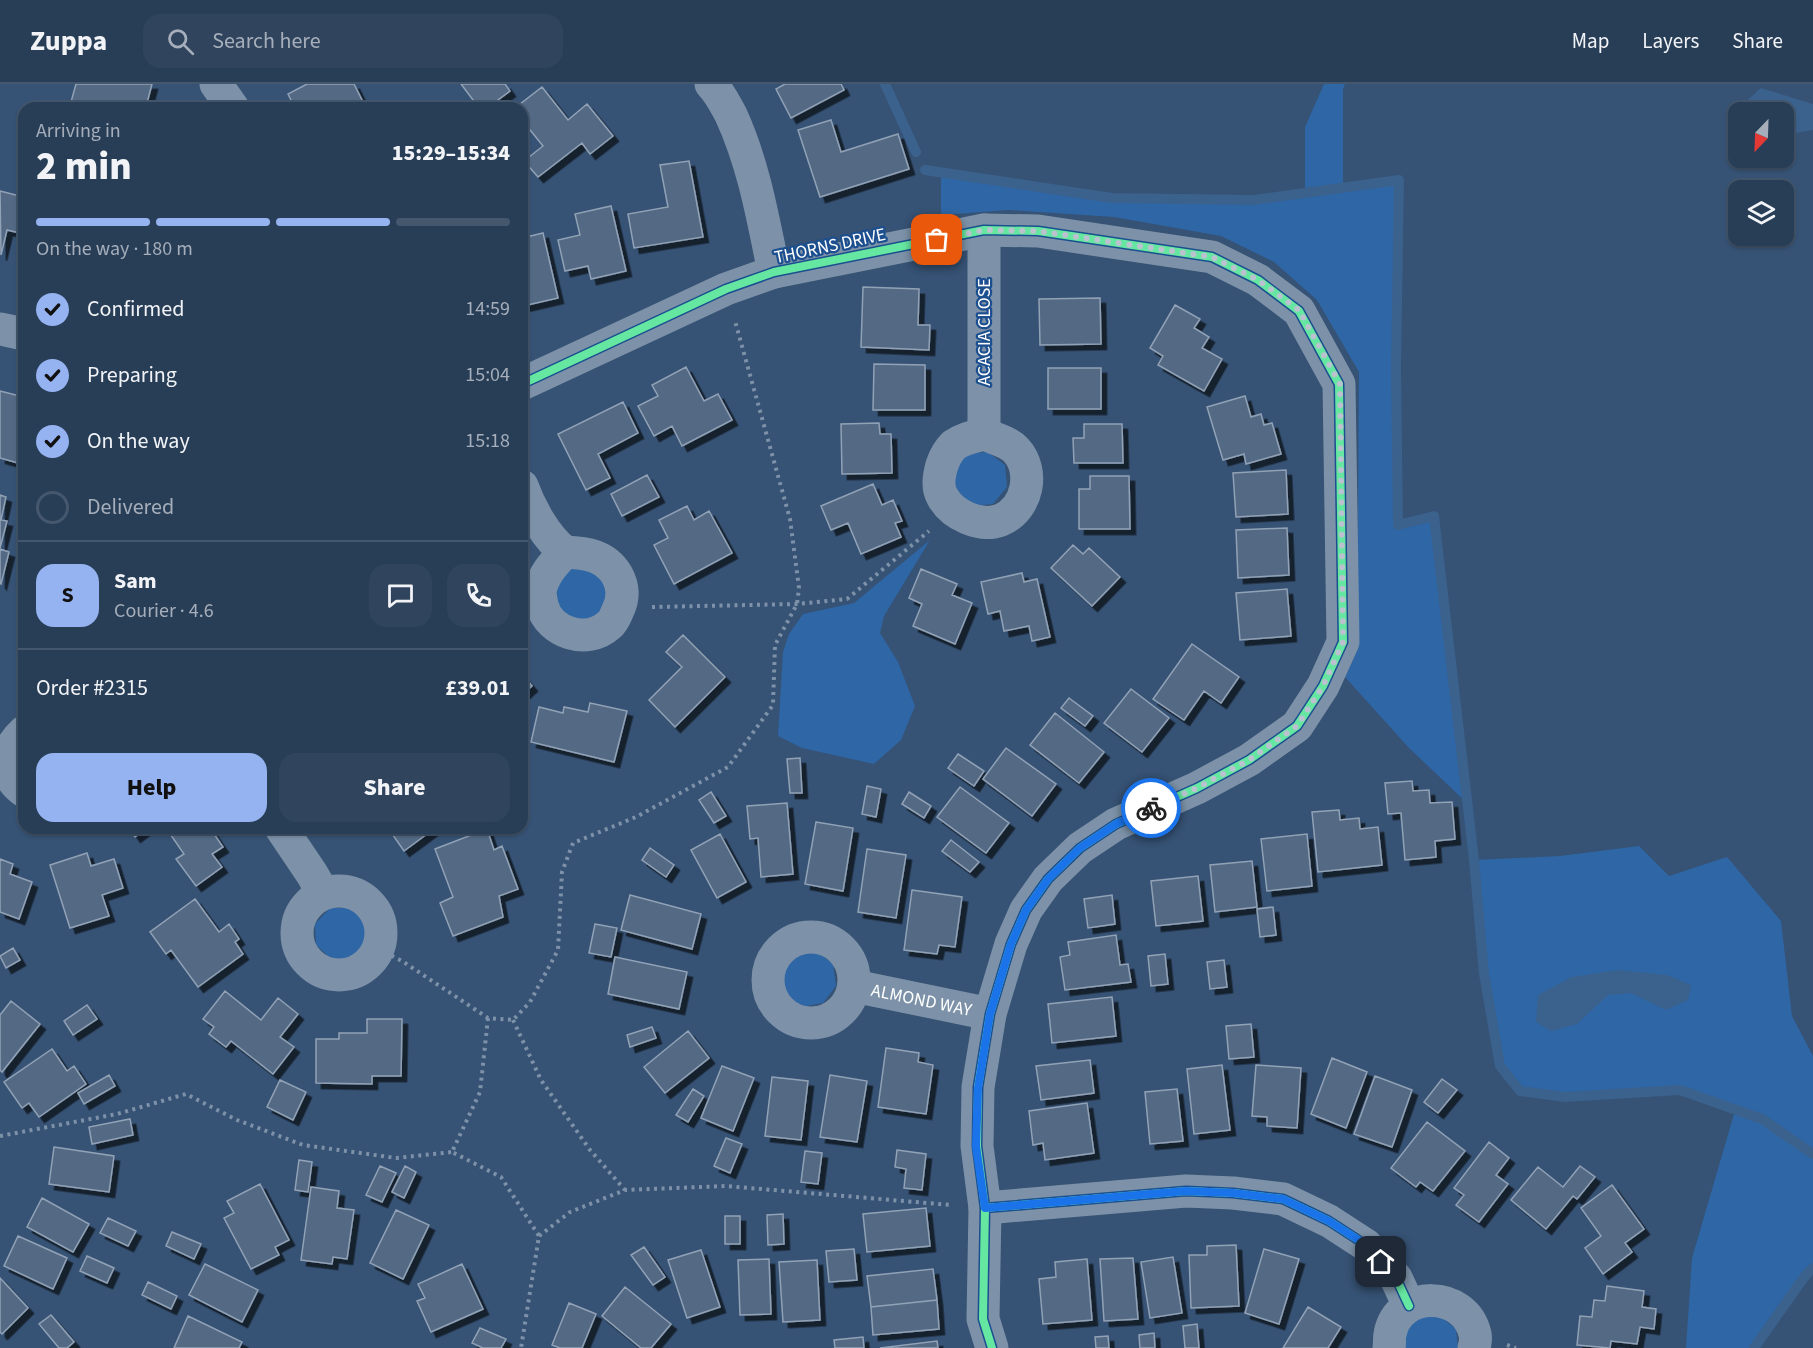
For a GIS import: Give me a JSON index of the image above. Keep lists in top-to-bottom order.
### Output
{
  "streets": {
    "street": ["THORNS DRIVE", "ACACIA CLOSE", "ALMOND WAY"]
  },
  "crossings": [
    ["THORNS DRIVE", "ACACIA CLOSE"],
    ["THORNS DRIVE", "ALMOND WAY"]
  ],
  "north": "bottom left",
  "page": {
    "header": "Zuppa",
    "search": "Search here",
    "nav": ["Map", "Layers", "Share"],
    "heading": ["2 min", "Arriving in", "15:29–15:34"],
    "panel": [
      "Sam",
      "Courier · 4.6",
      "Order #2315",
      "£39.01"
    ],
    "bar": "On the way · 180 m",
    "list": [
      ["Confirmed", "14:59"],
      ["Preparing", "15:04"],
      ["On the way", "15:18"],
      "Delivered"
    ],
    "round": "S",
    "buttons": ["Help", "Share"]
  }
}
